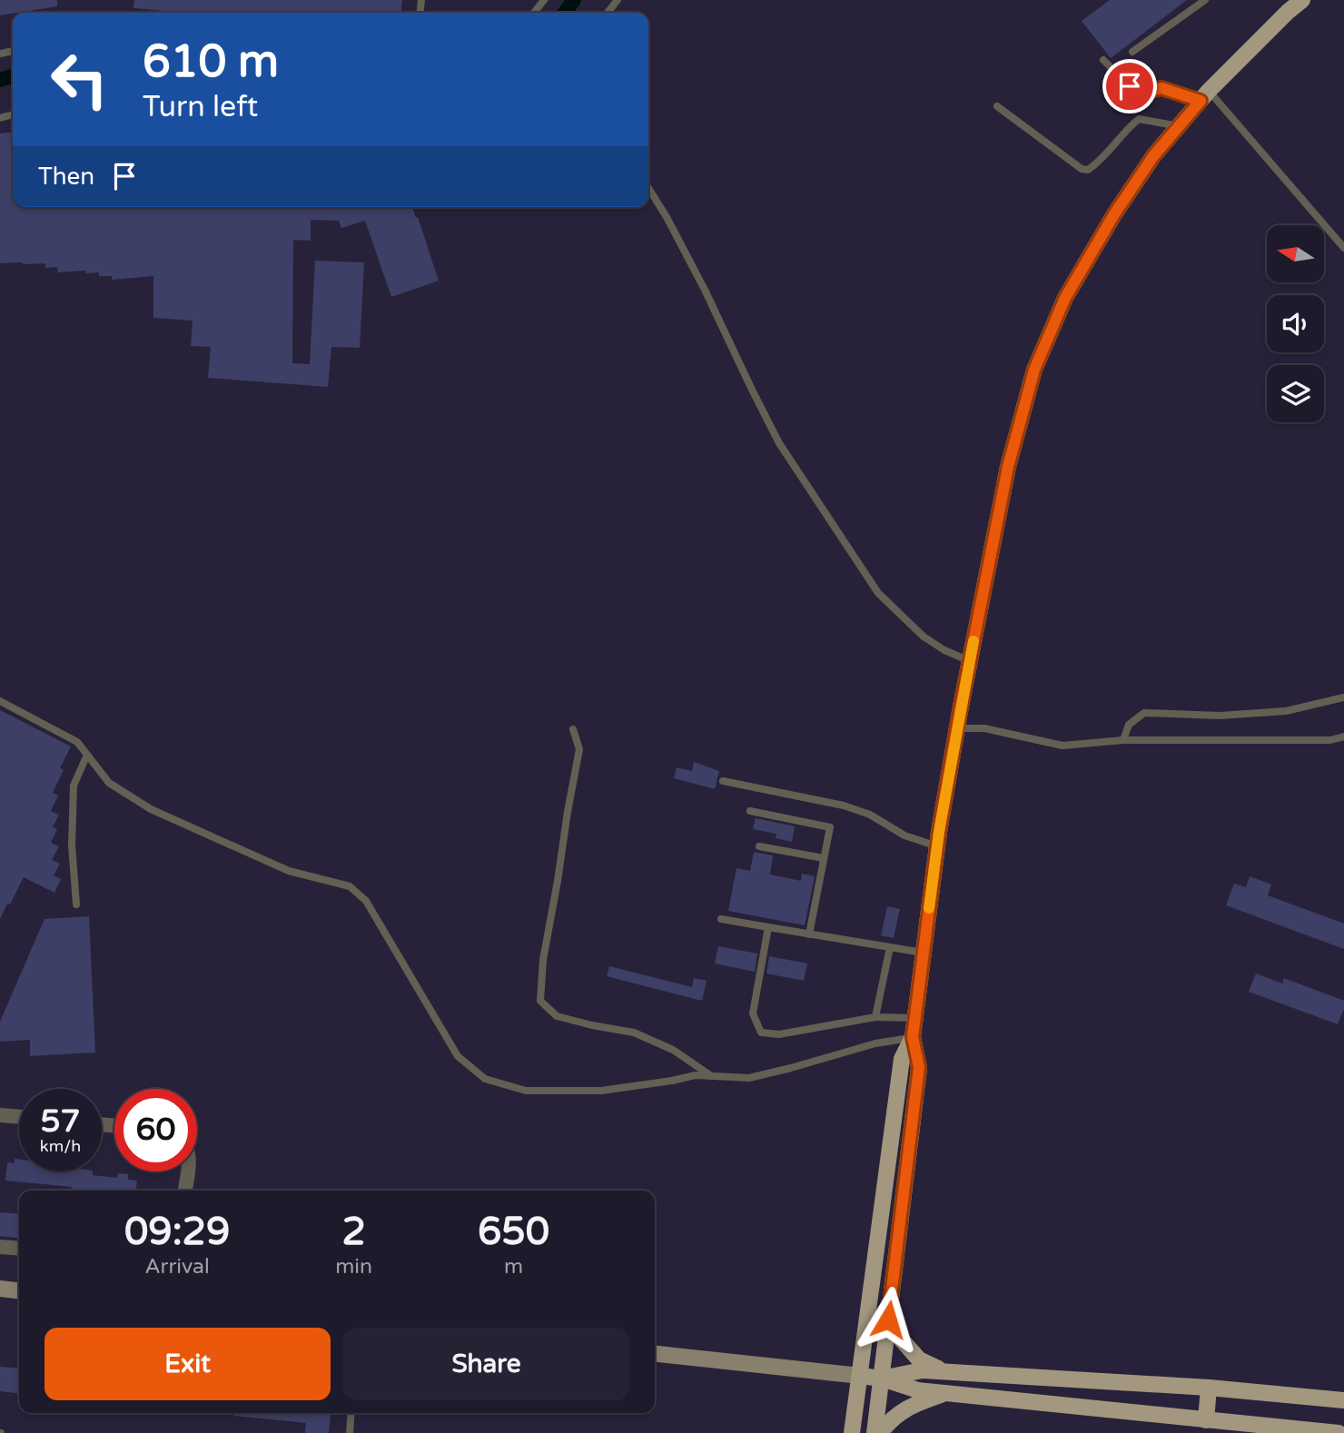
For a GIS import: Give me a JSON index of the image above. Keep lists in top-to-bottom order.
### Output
{
  "north": "left",
  "page": {
    "turn": ["610 m", "Turn left"],
    "then": "Then",
    "speed": "57 km/h",
    "limit": "60",
    "eta": [
      "09:29",
      "Arrival",
      "2",
      "min",
      "650",
      "m"
    ],
    "buttons": ["Exit", "Share"]
  }
}
